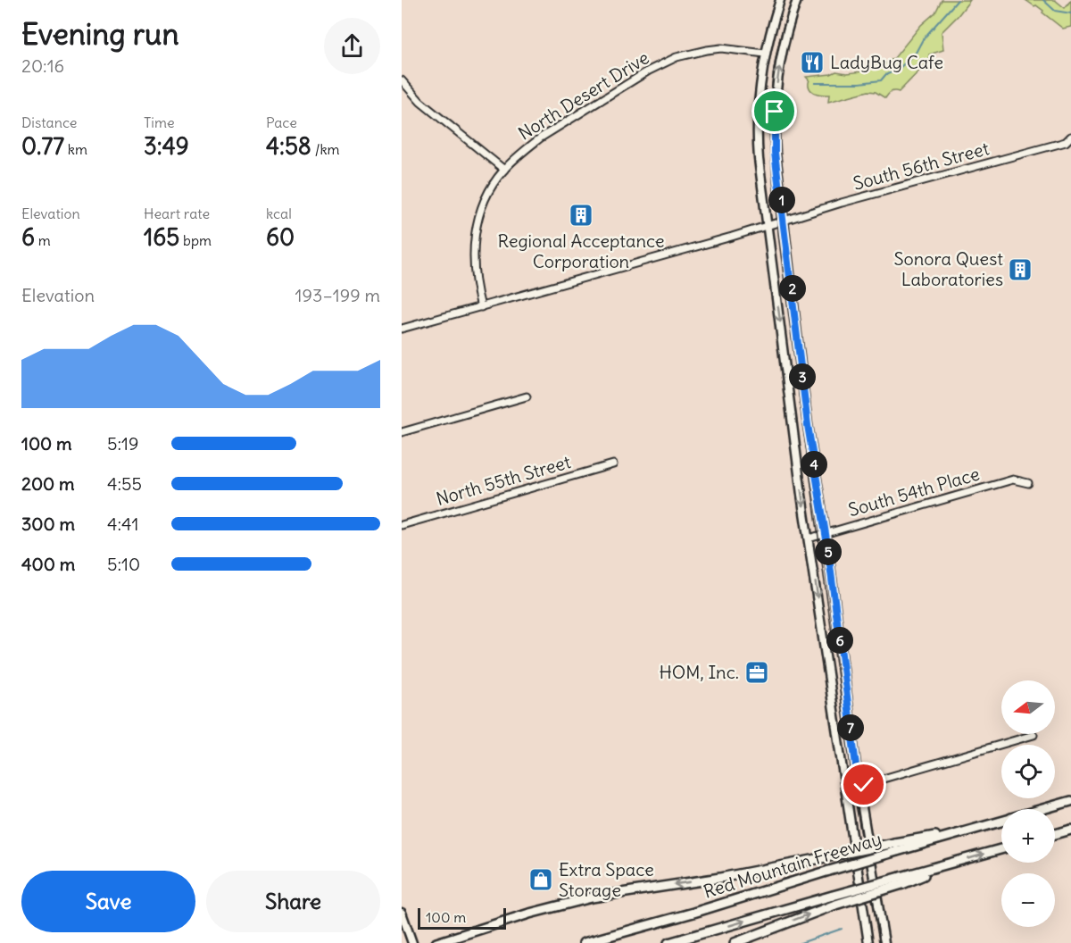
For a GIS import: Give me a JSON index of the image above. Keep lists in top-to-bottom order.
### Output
{
  "streets": {
    "highway": ["Red Mountain Freeway"],
    "street": [
      "North Desert Drive",
      "South 56th Street",
      "North 55th Street",
      "South 54th Place"
    ]
  },
  "crossings": [
    ["North Desert Drive", "South 56th Street"]
  ],
  "places": {
    "restaurant": ["LadyBug Cafe"],
    "building": ["Regional Acceptance Corporation", "Sonora Quest Laboratories"],
    "office": ["HOM, Inc."],
    "shop": ["Extra Space Storage"]
  },
  "scale_bar": "100 m",
  "north": "left",
  "page": {
    "heading": ["Evening run", "20:16"],
    "stats": [
      ["Distance", "0.77 km"],
      ["Time", "3:49"],
      ["Pace", "4:58 /km"],
      ["Elevation", "6 m"],
      ["Heart rate", "165 bpm"],
      ["kcal", "60"]
    ],
    "pins": [
      "1",
      "2",
      "3",
      "4",
      "5",
      "6",
      "7"
    ],
    "chart": ["Elevation", "193–199 m"],
    "list": [
      {
        "name": "100 m",
        "note": "5:19"
      },
      {
        "name": "200 m",
        "note": "4:55"
      },
      {
        "name": "300 m",
        "note": "4:41"
      },
      {
        "name": "400 m",
        "note": "5:10"
      }
    ],
    "map_buttons": ["+", "−"],
    "buttons": ["Save", "Share"],
    "scale": "100 m"
  }
}
